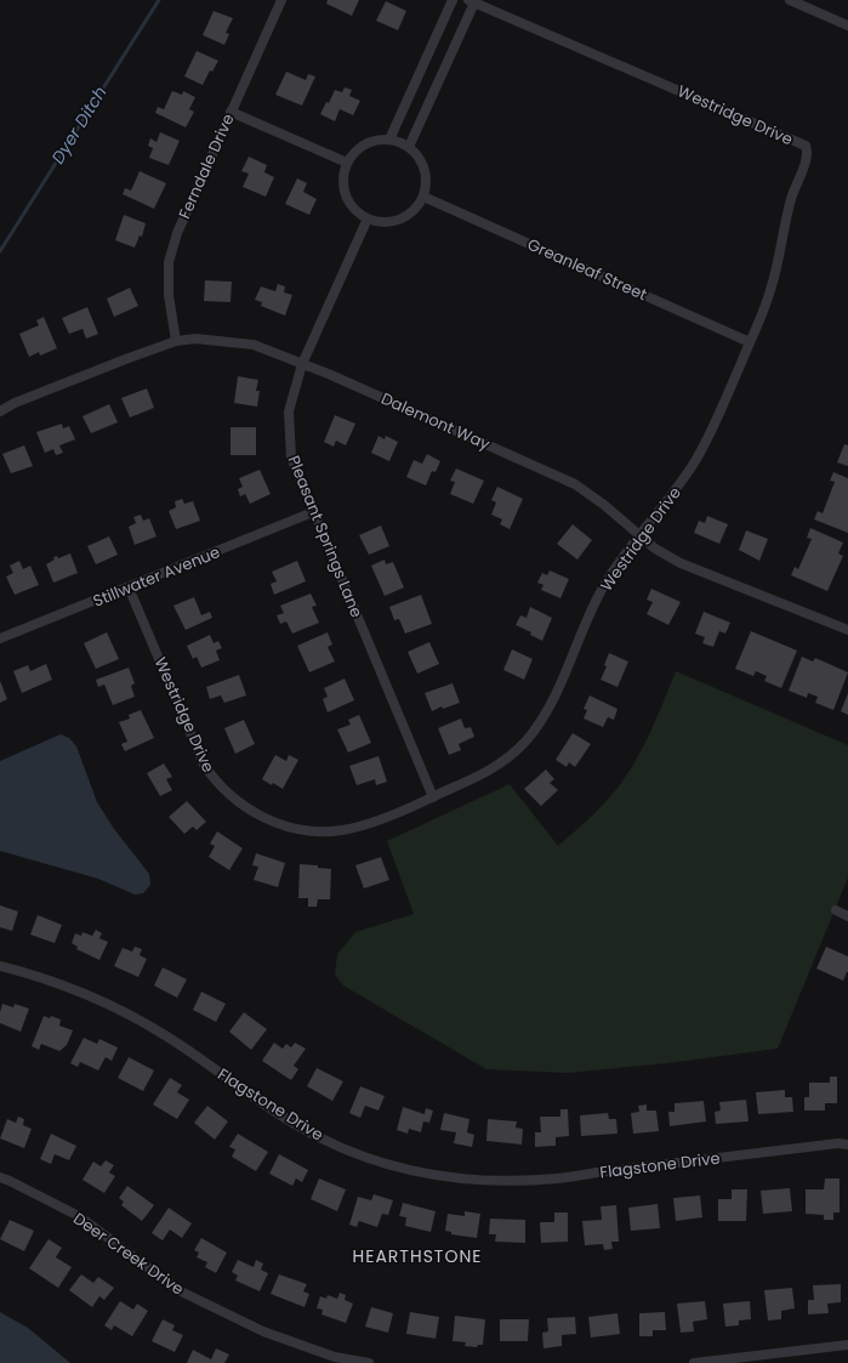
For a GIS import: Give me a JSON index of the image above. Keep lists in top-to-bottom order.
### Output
{
  "streets": {
    "street": [
      "Westridge Drive",
      "Ferndale Drive",
      "Greanleaf Street",
      "Dalemont Way",
      "Pleasant Springs Lane",
      "Stillwater Avenue",
      "Flagstone Drive",
      "Deer Creek Drive"
    ]
  },
  "crossings": [
    ["Westridge Drive", "Greanleaf Street"],
    ["Westridge Drive", "Dalemont Way"],
    ["Westridge Drive", "Pleasant Springs Lane"],
    ["Westridge Drive", "Stillwater Avenue"],
    ["Ferndale Drive", "Dalemont Way"],
    ["Greanleaf Street", "Pleasant Springs Lane"],
    ["Dalemont Way", "Pleasant Springs Lane"],
    ["Pleasant Springs Lane", "Stillwater Avenue"]
  ],
  "districts": ["HEARTHSTONE"],
  "water": ["Dyer Ditch"]
}
